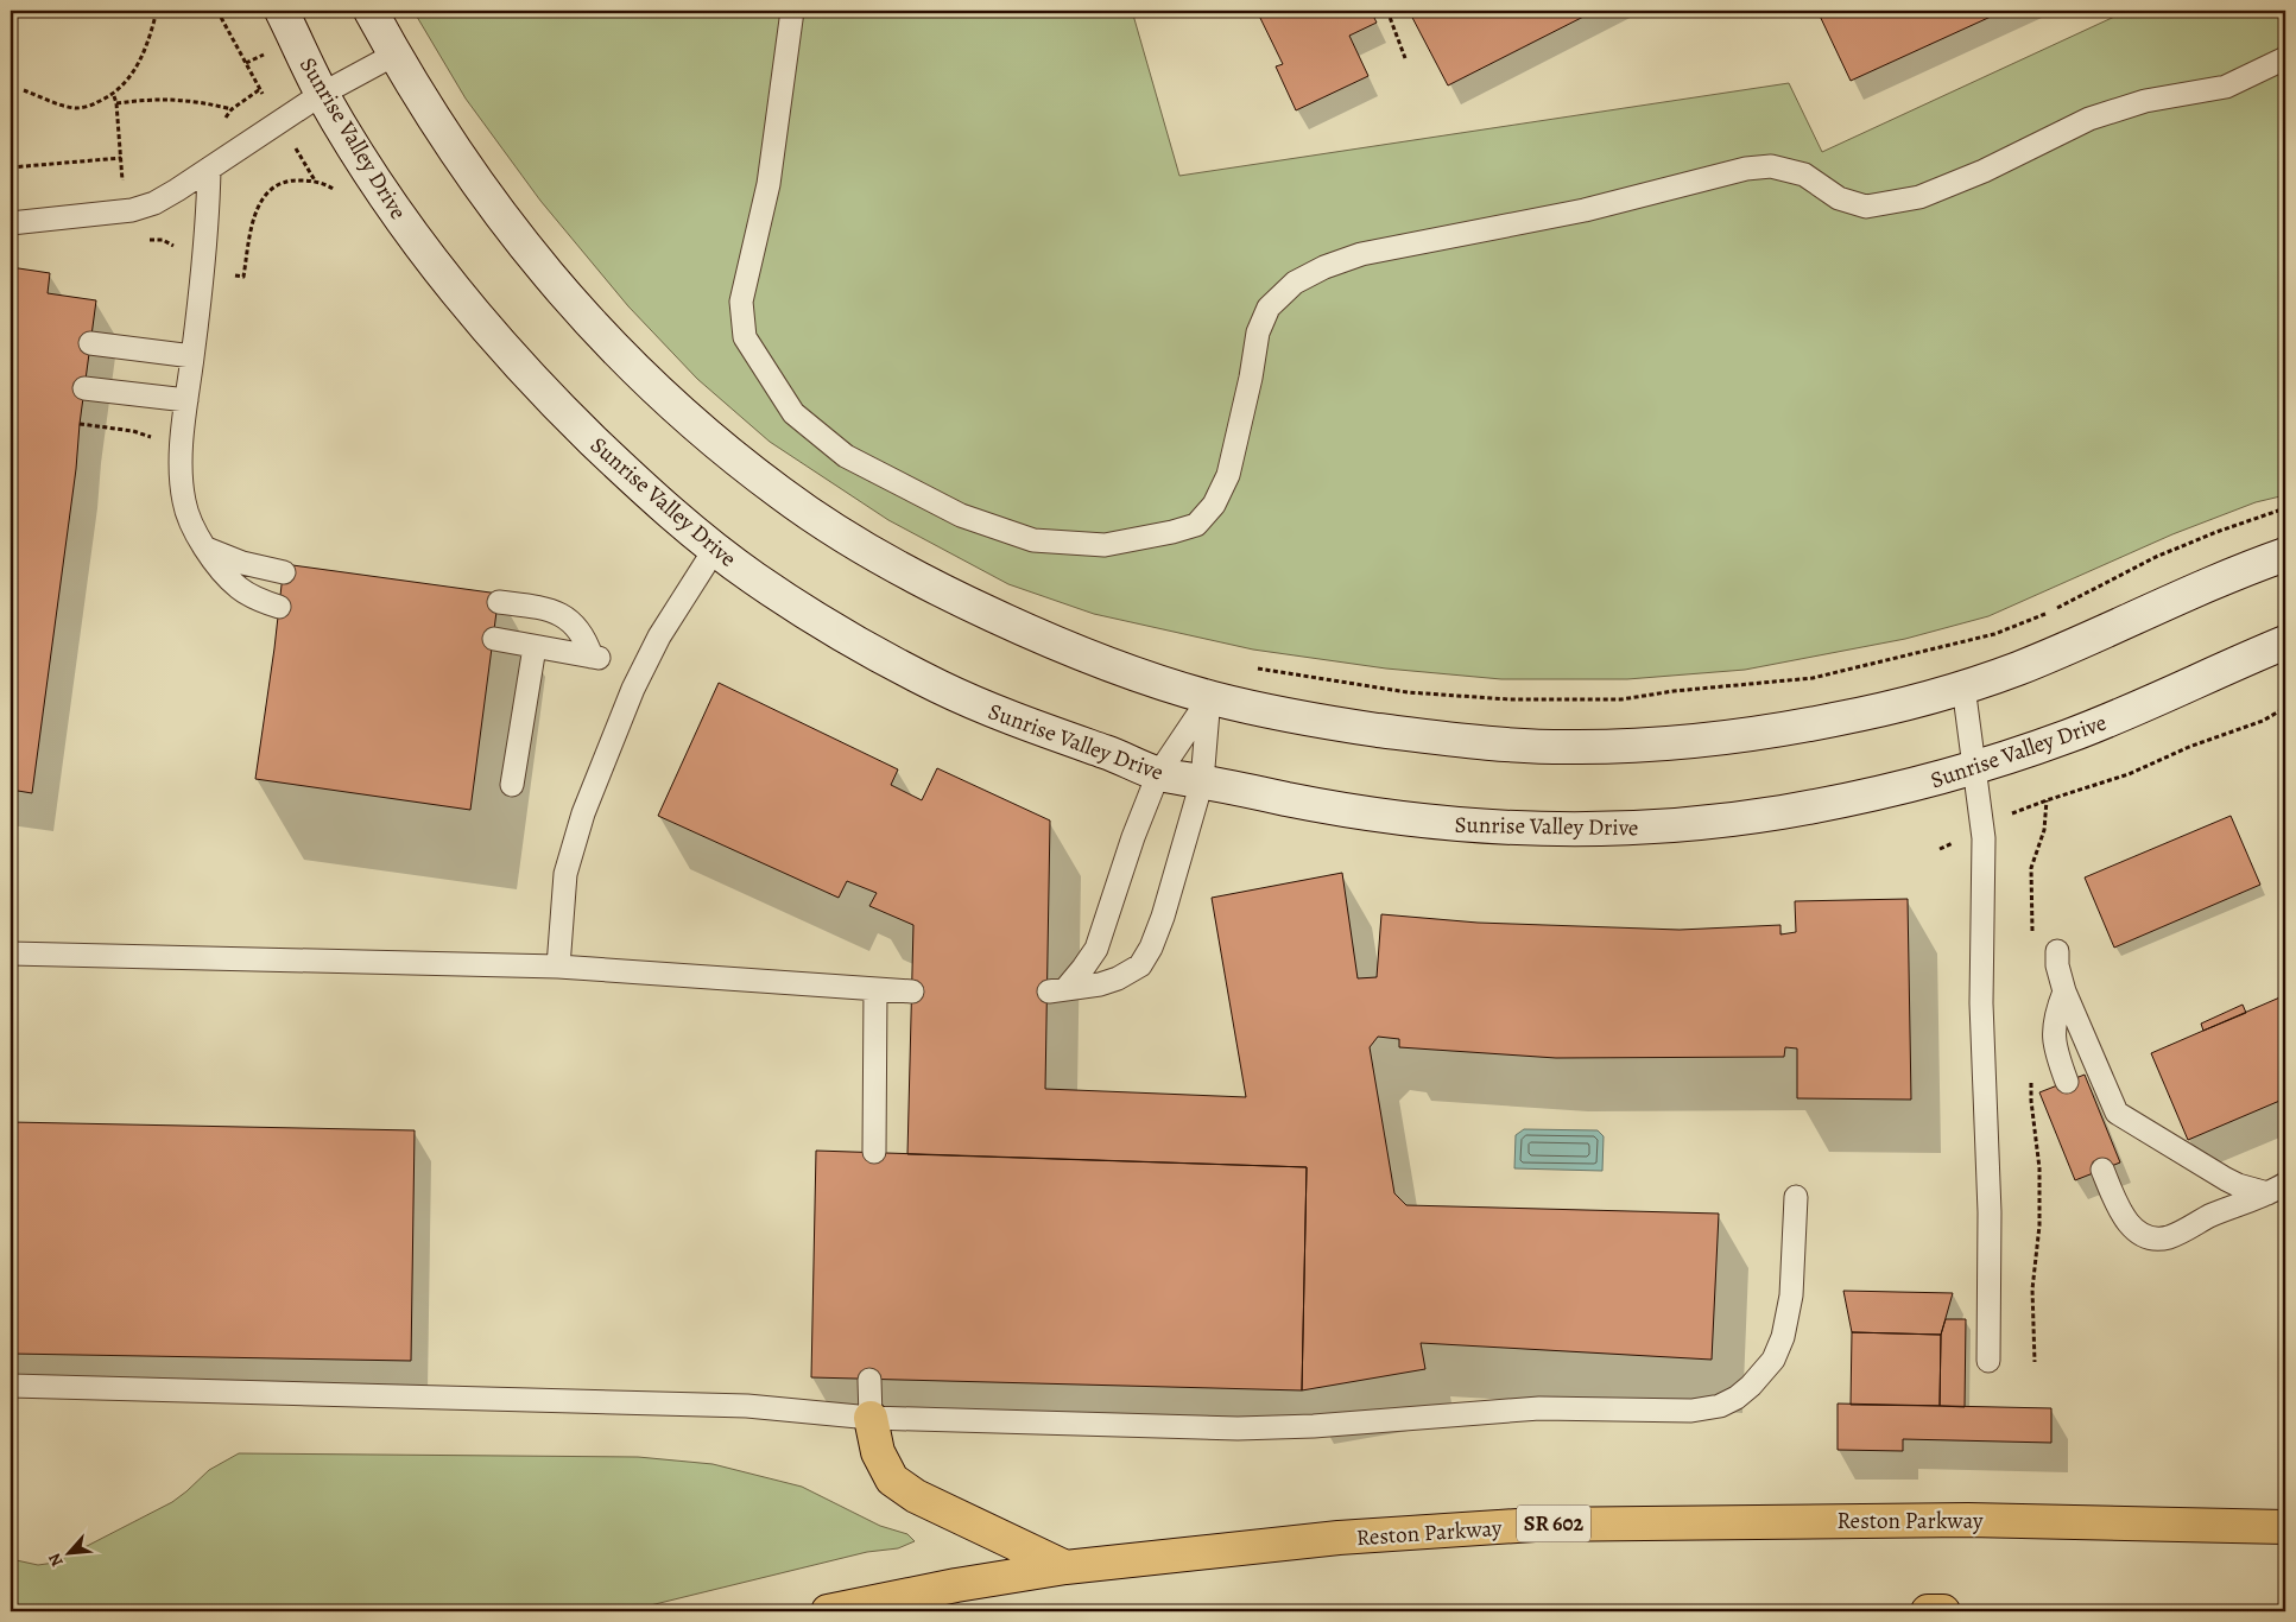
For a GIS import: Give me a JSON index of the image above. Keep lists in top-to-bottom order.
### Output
{
  "streets": {
    "main road": ["Sunrise Valley Drive", "Reston Parkway", "SR 602"]
  },
  "north": "bottom left"
}
